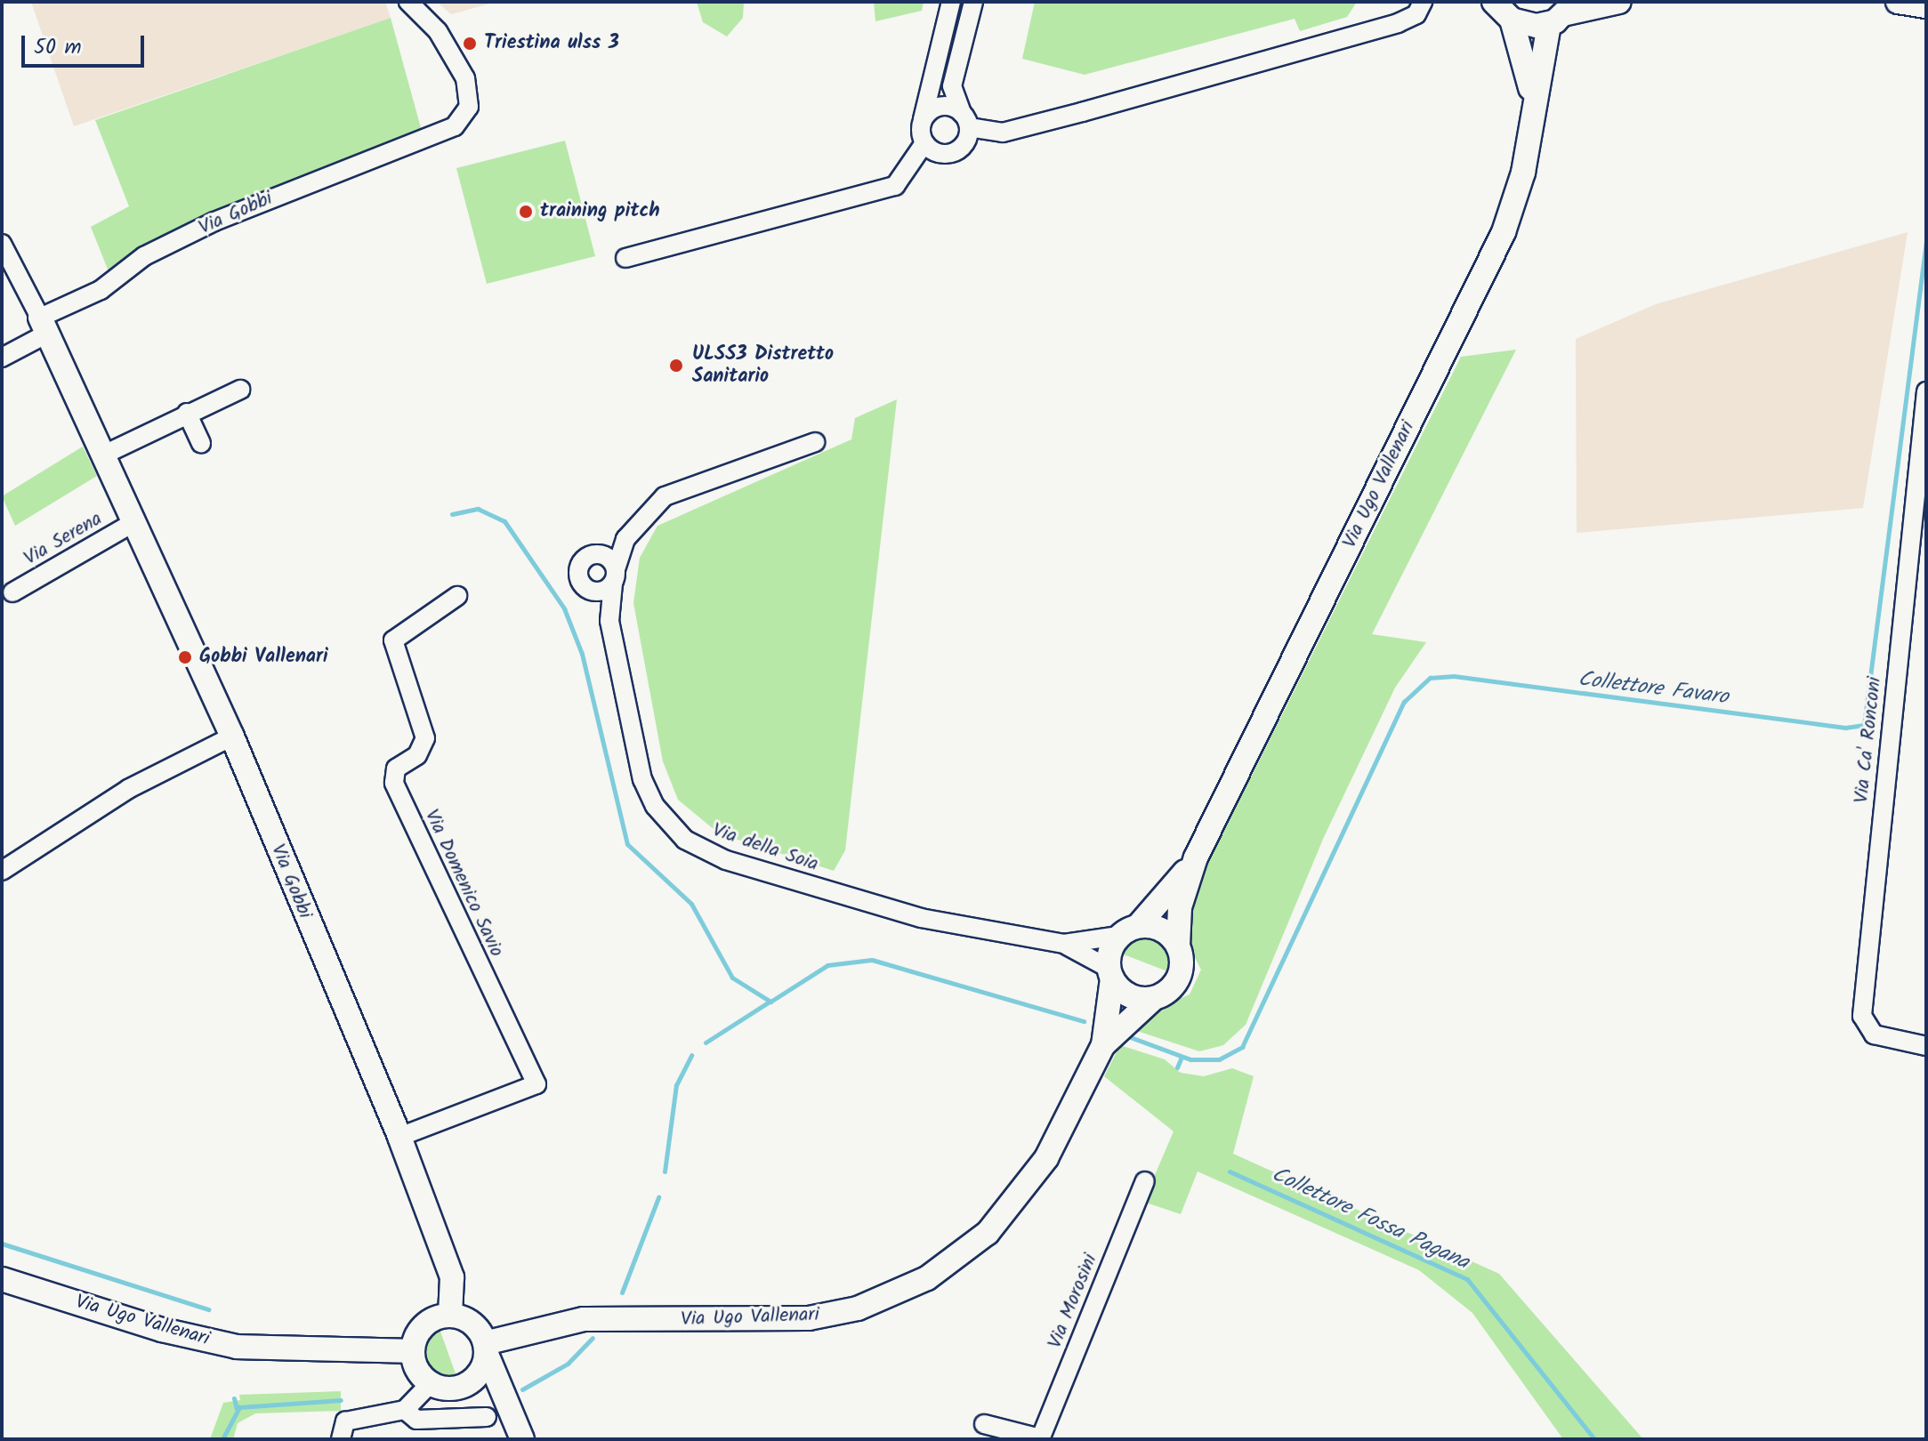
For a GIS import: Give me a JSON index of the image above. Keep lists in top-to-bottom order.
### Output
{
  "streets": {
    "street": [
      "Via Gobbi",
      "Via Ugo Vallenari",
      "Via Serena",
      "Via Ca' Ronconi",
      "Via della Soia",
      "Via Domenico Savio",
      "Via Morosini"
    ]
  },
  "crossings": [
    ["Via Gobbi", "Via Ugo Vallenari"],
    ["Via Gobbi", "Via Serena"],
    ["Via Gobbi", "Via Domenico Savio"],
    ["Via Ugo Vallenari", "Via della Soia"]
  ],
  "water": ["Collettore Favaro", "Collettore Fossa Pagana"],
  "places": [
    "Triestina ulss 3",
    "training pitch",
    "ULSS3 Distretto Sanitario",
    "Gobbi Vallenari"
  ],
  "scale_bar": "50 m"
}
